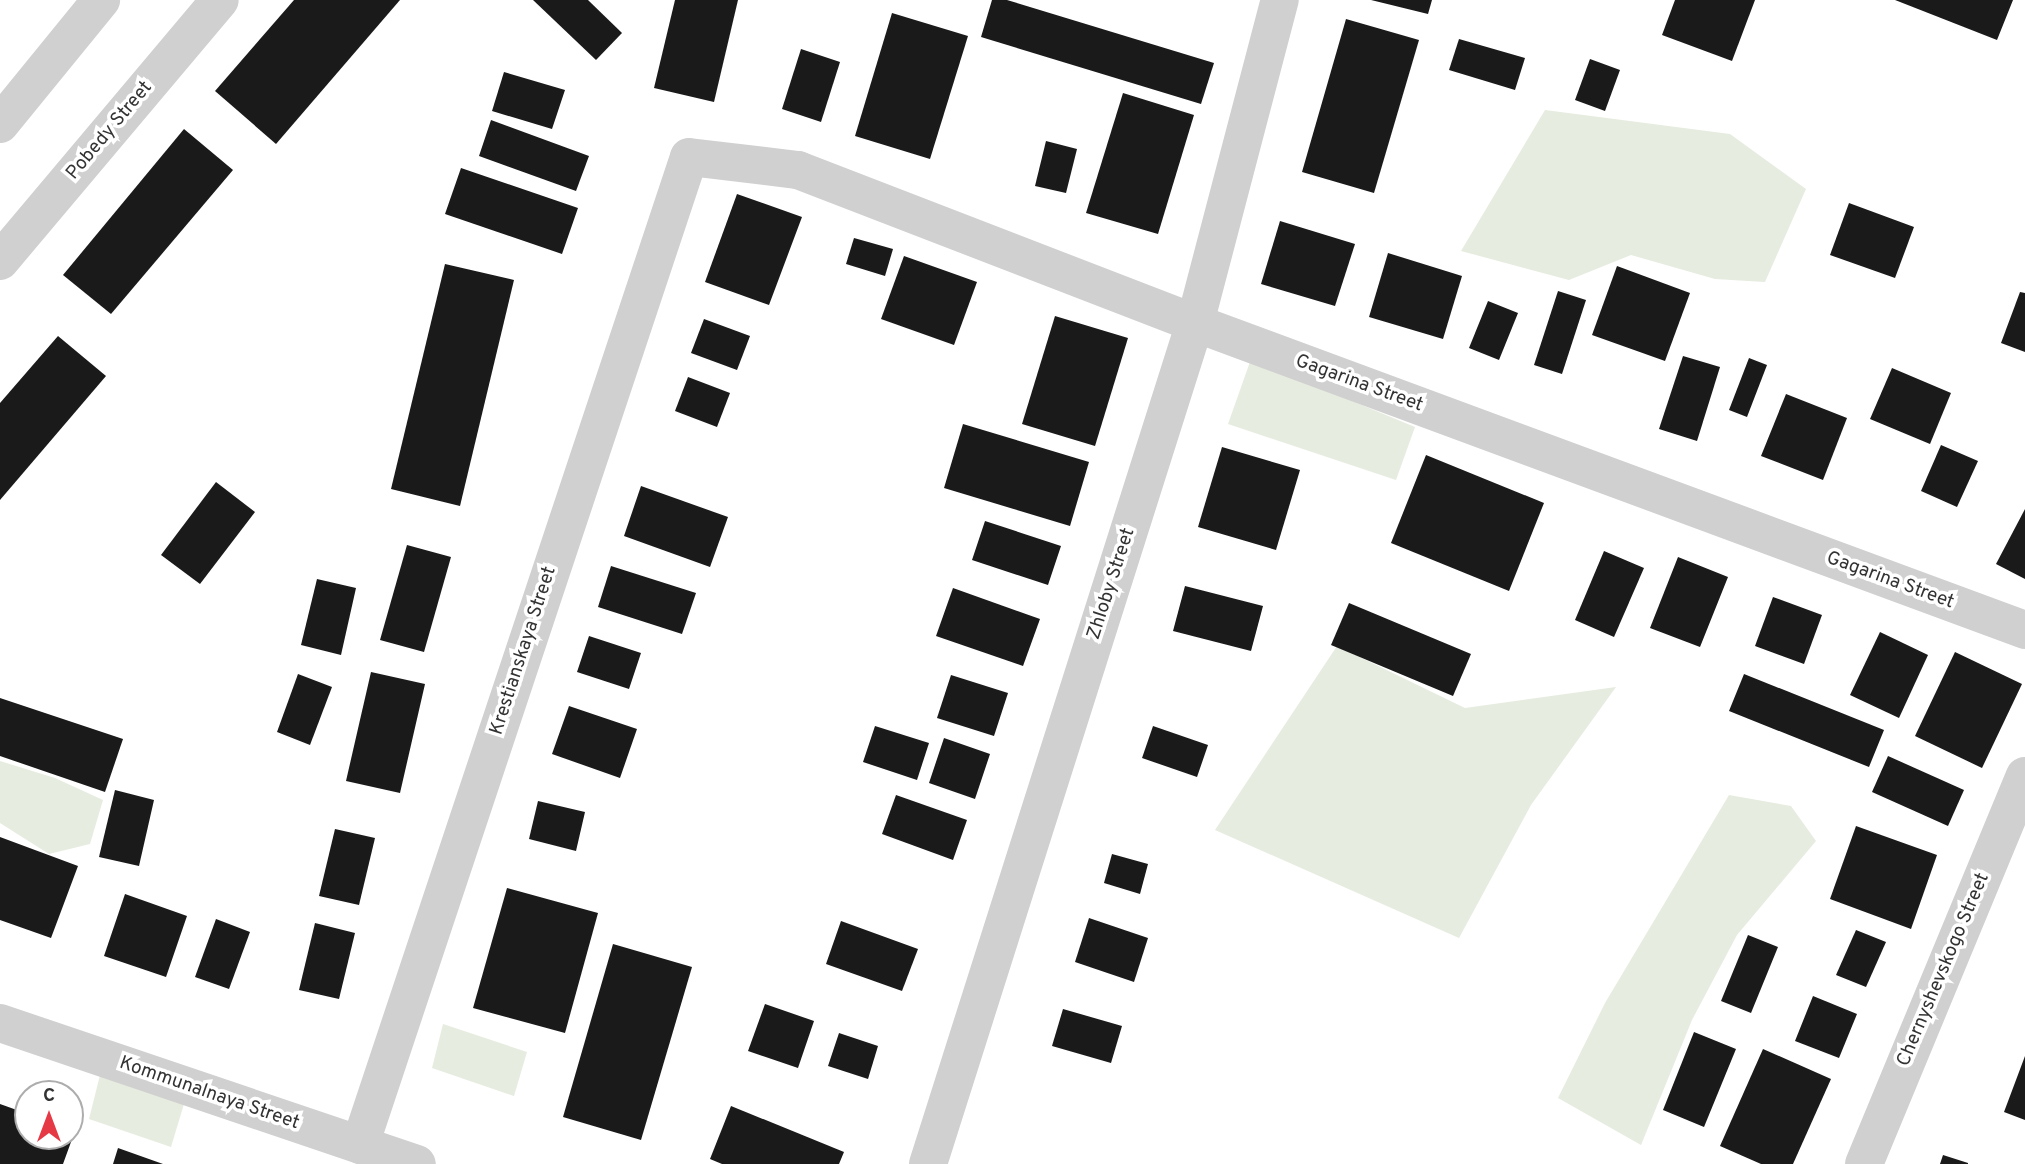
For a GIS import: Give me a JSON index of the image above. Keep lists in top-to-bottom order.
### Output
{
  "streets": {
    "street": [
      "Pobedy Street",
      "Gagarina Street",
      "Zhloby Street",
      "Krestianskaya Street",
      "Chernyshevskogo Street",
      "Kommunalnaya Street"
    ]
  },
  "crossings": [
    ["Gagarina Street", "Zhloby Street"],
    ["Gagarina Street", "Krestianskaya Street"],
    ["Krestianskaya Street", "Kommunalnaya Street"]
  ],
  "north": "top"
}
